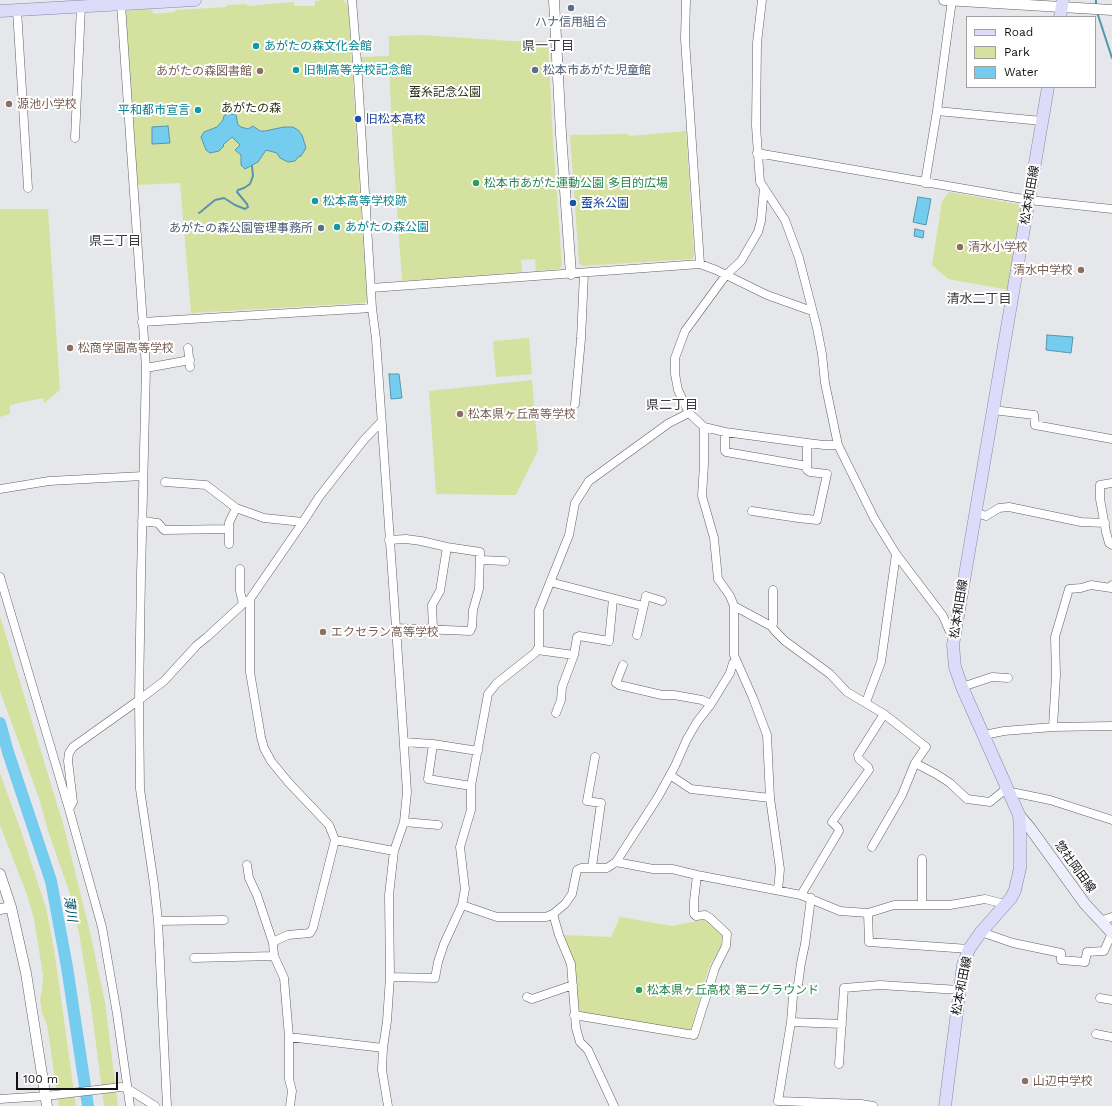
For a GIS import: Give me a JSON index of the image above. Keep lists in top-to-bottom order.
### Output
{
  "streets": {
    "main road": ["松本和田線", "惣社岡田線"]
  },
  "crossings": [
    ["松本和田線", "惣社岡田線"]
  ],
  "districts": [
    "県一丁目",
    "県三丁目",
    "清水二丁目",
    "県二丁目"
  ],
  "water": ["薄川"],
  "parks": ["蚕糸記念公園", "あがたの森"],
  "places": [
    "ハナ信用組合",
    "あがたの森文化会館",
    "旧制高等学校記念館",
    "松本市あがた児童館",
    "あがたの森図書館",
    "源池小学校",
    "平和都市宣言",
    "旧松本高校",
    "松本市あがた運動公園 多目的広場",
    "松本高等学校跡",
    "蚕糸公園",
    "あがたの森公園",
    "あがたの森公園管理事務所",
    "清水小学校",
    "清水中学校",
    "松商学園高等学校",
    "松本県ヶ丘高等学校",
    "エクセラン高等学校",
    "松本県ヶ丘高校 第二グラウンド",
    "山辺中学校"
  ],
  "legend": ["Road", "Park", "Water"],
  "scale_bar": "100 m"
}
